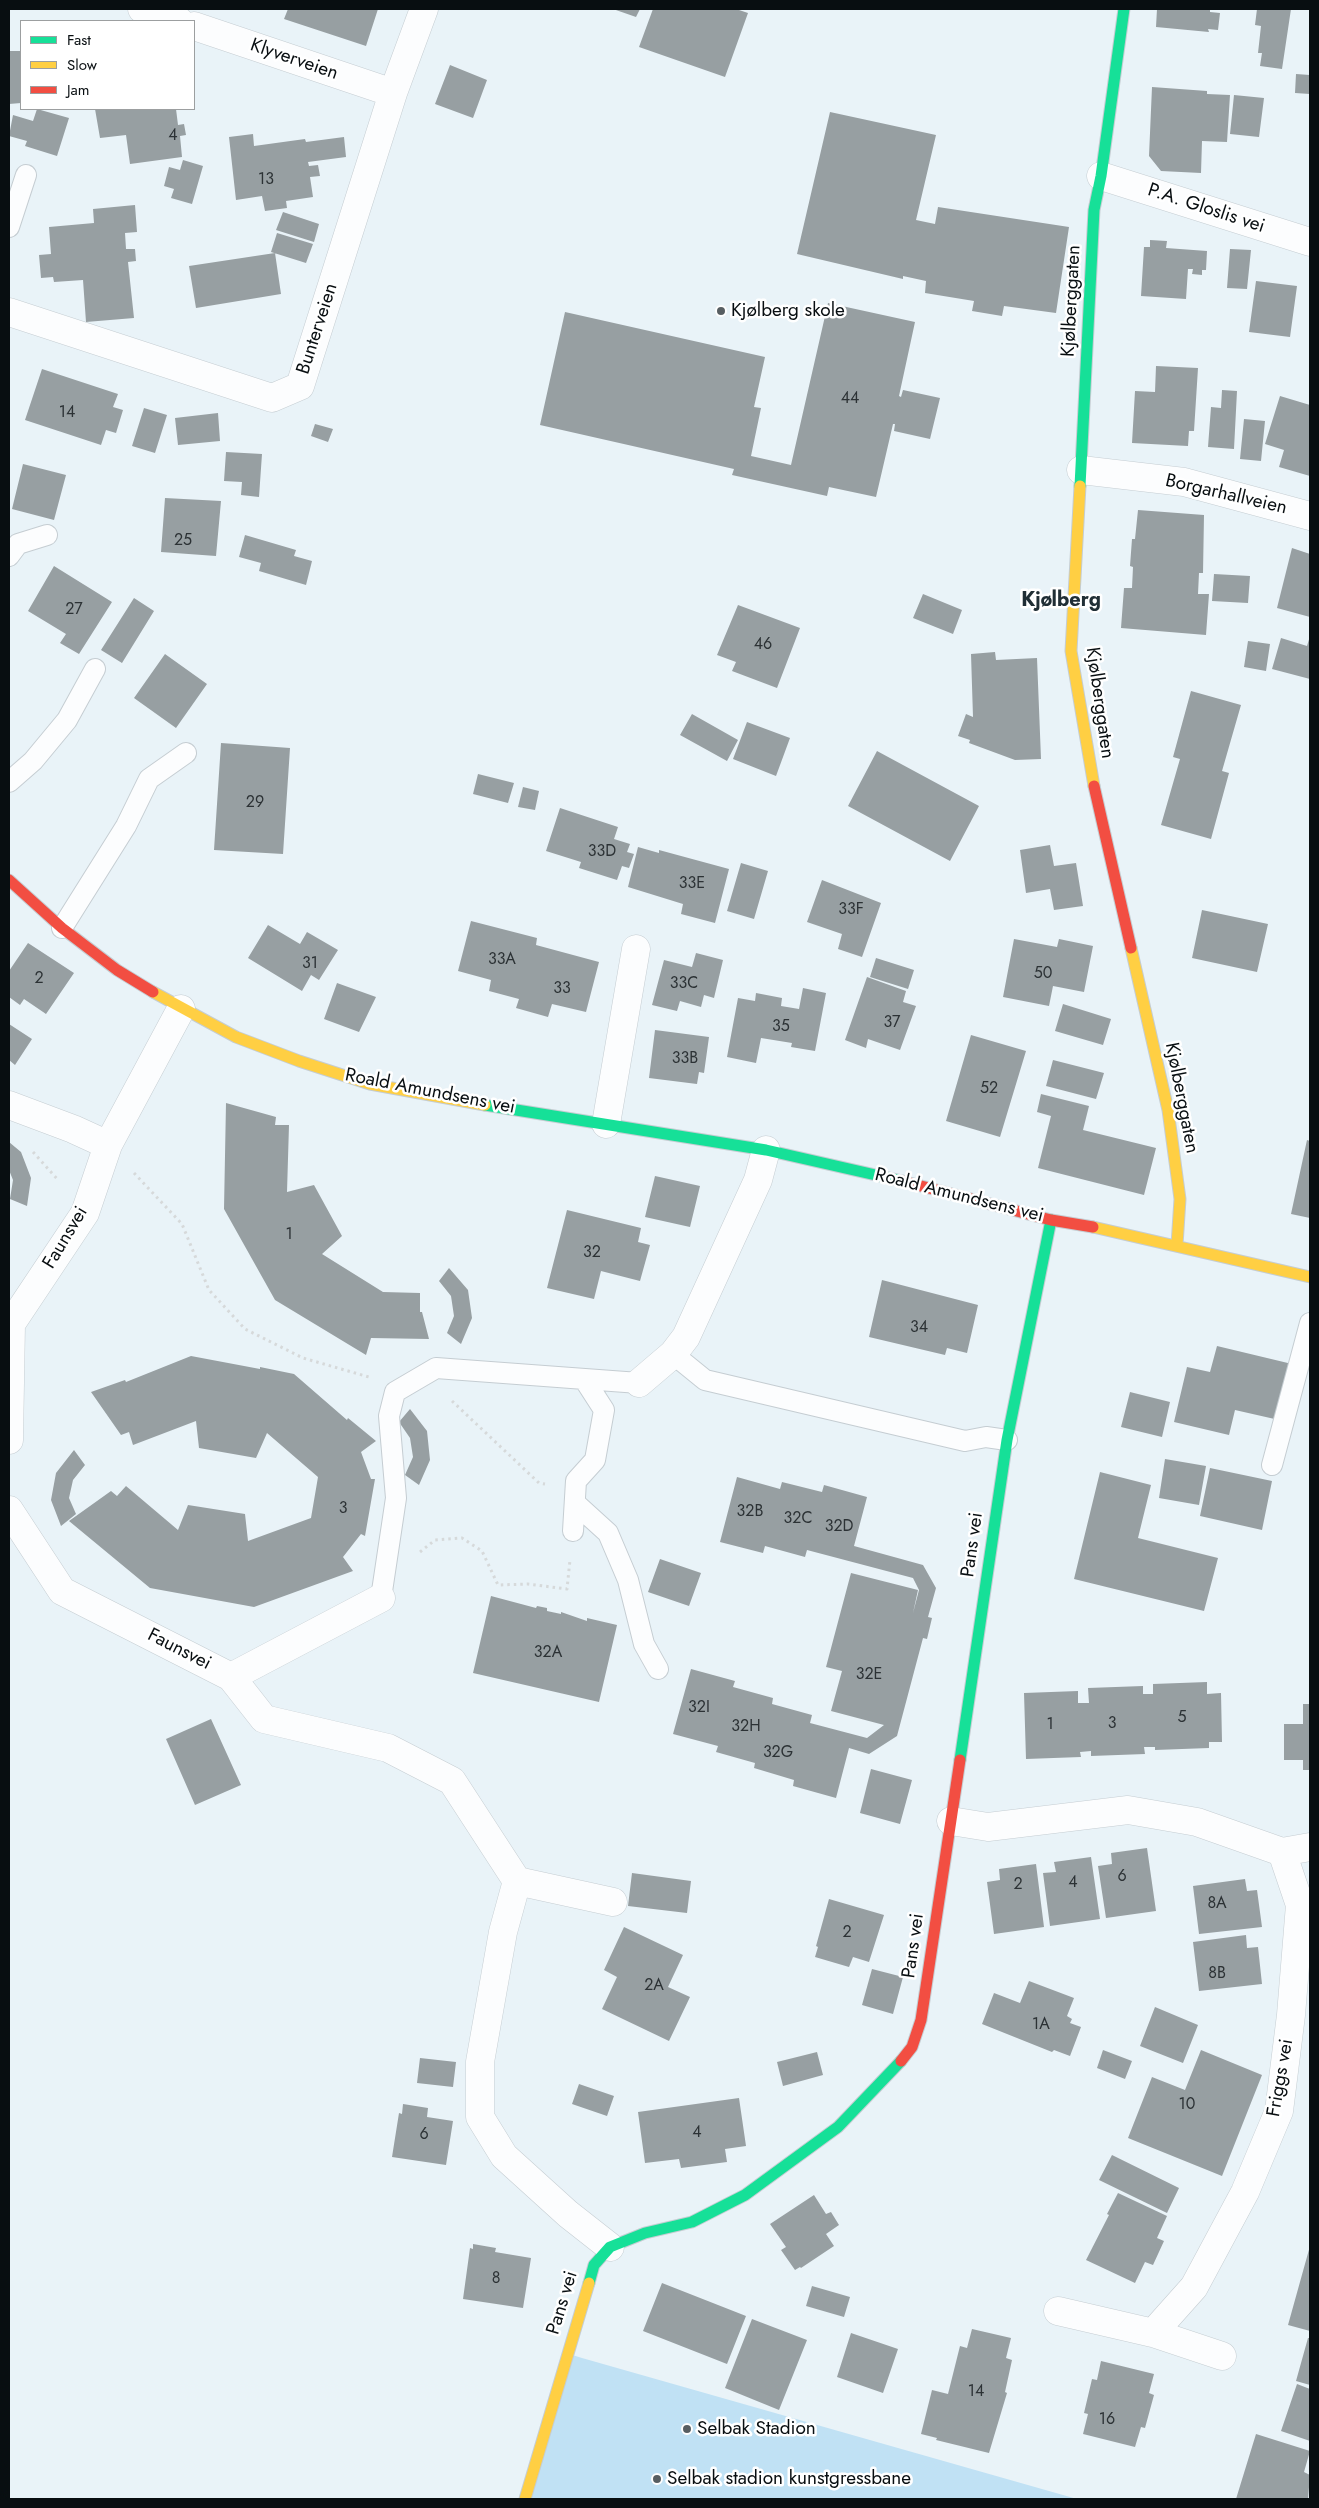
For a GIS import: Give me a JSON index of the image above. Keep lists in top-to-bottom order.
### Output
{
  "streets": {
    "street": [
      "Klyverveien",
      "P.A. Gloslis vei",
      "Kjølberggaten",
      "Bunterveien",
      "Borgarhallveien",
      "Roald Amundsens vei",
      "Faunsvei",
      "Pans vei",
      "Friggs vei"
    ]
  },
  "crossings": [
    ["Klyverveien", "Bunterveien"],
    ["P.A. Gloslis vei", "Kjølberggaten"],
    ["Kjølberggaten", "Borgarhallveien"],
    ["Kjølberggaten", "Roald Amundsens vei"],
    ["Roald Amundsens vei", "Faunsvei"],
    ["Roald Amundsens vei", "Pans vei"]
  ],
  "districts": ["Kjølberg"],
  "places": ["Kjølberg skole", "Selbak Stadion", "Selbak stadion kunstgressbane"],
  "house_numbers": [
    "4",
    "13",
    "44",
    "14",
    "25",
    "27",
    "46",
    "29",
    "33D",
    "33E",
    "33F",
    "33A",
    "31",
    "50",
    "2",
    "33C",
    "33",
    "37",
    "35",
    "33B",
    "52",
    "1",
    "32",
    "34",
    "3",
    "32B",
    "32C",
    "32D",
    "32A",
    "32E",
    "32I",
    "5",
    "3",
    "1",
    "32H",
    "32G",
    "6",
    "4",
    "2",
    "8A",
    "2",
    "8B",
    "2A",
    "1A",
    "10",
    "4",
    "6",
    "8",
    "14",
    "16"
  ],
  "legend": ["Fast", "Slow", "Jam"]
}
